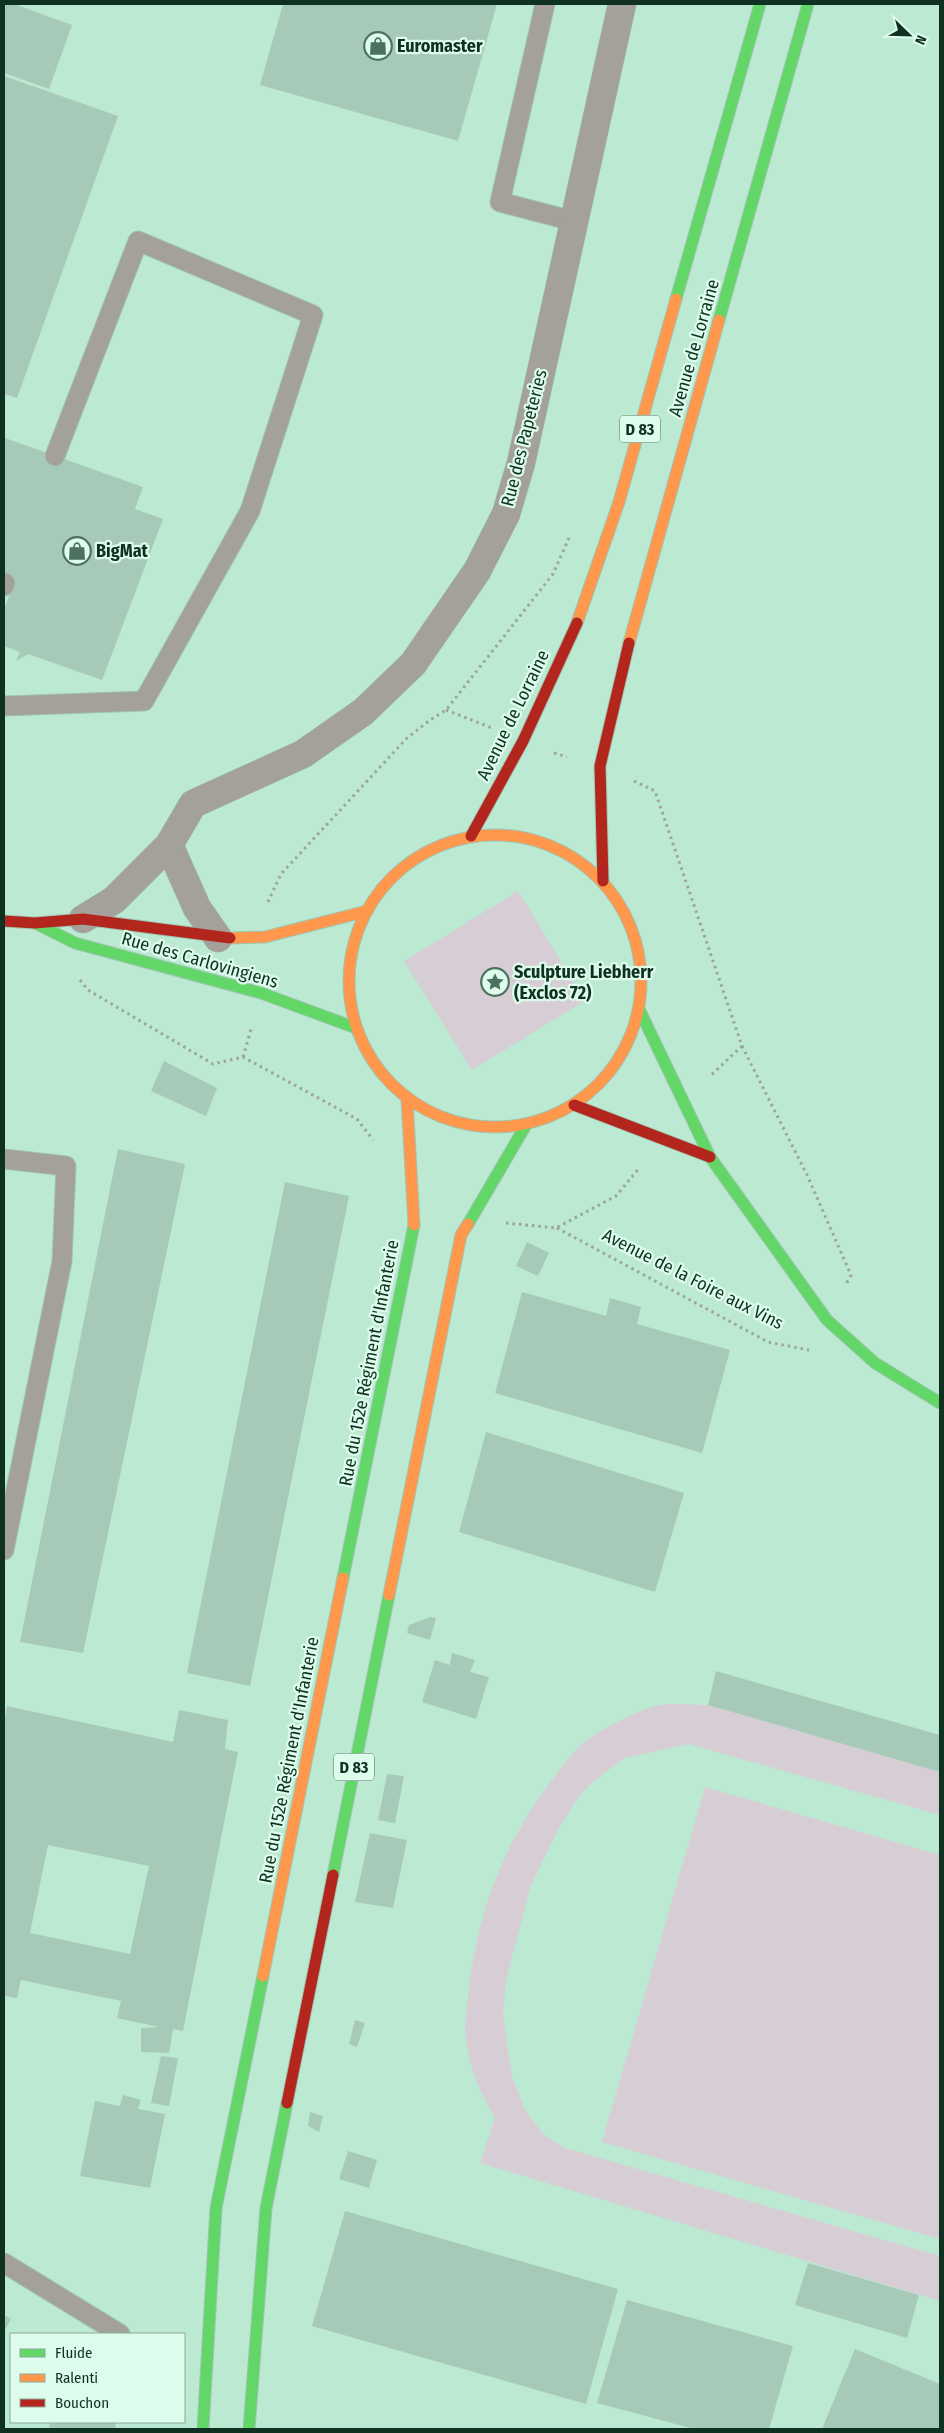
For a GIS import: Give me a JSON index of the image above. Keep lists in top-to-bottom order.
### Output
{
  "streets": {
    "main road": [
      "Avenue de Lorraine",
      "D 83",
      "Rue des Carlovingiens",
      "Rue du 152e Régiment d'Infanterie"
    ],
    "street": ["Rue des Papeteries"],
    "path": ["Avenue de la Foire aux Vins"]
  },
  "crossings": [
    ["Rue des Papeteries", "Rue des Carlovingiens"]
  ],
  "places": {
    "shop": ["Euromaster", "BigMat"],
    "place": ["Sculpture Liebherr (Exclos 72)"]
  },
  "legend": ["Fluide", "Ralenti", "Bouchon"],
  "north": "bottom right"
}
